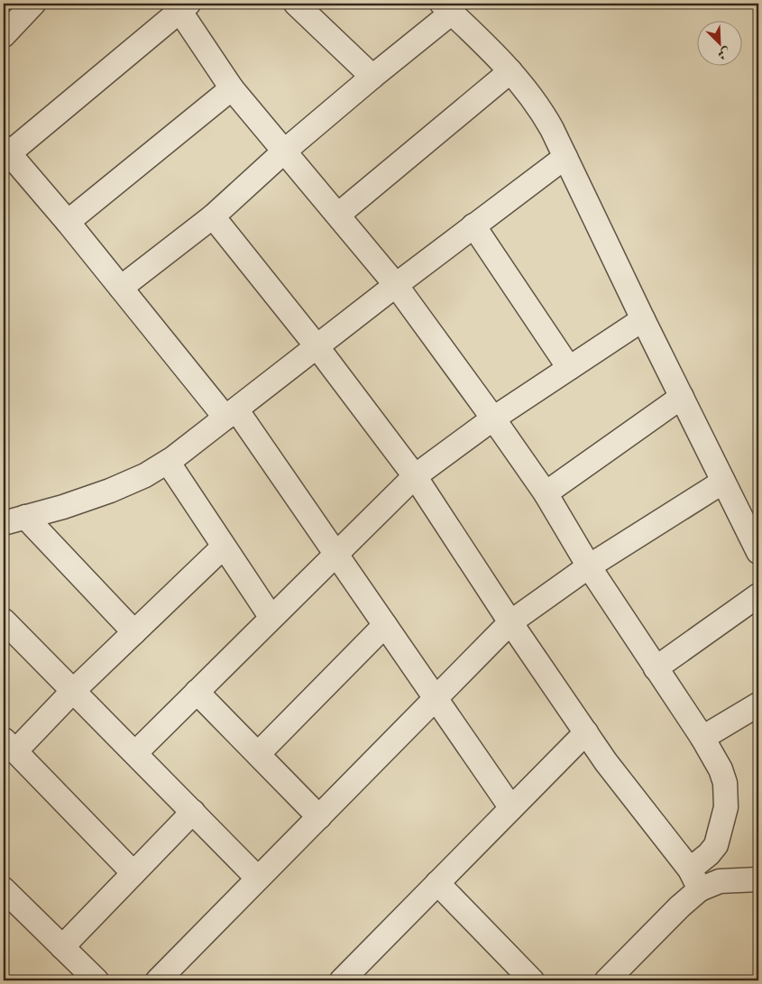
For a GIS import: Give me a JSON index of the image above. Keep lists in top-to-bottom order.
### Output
{
  "north": "bottom right"
}
